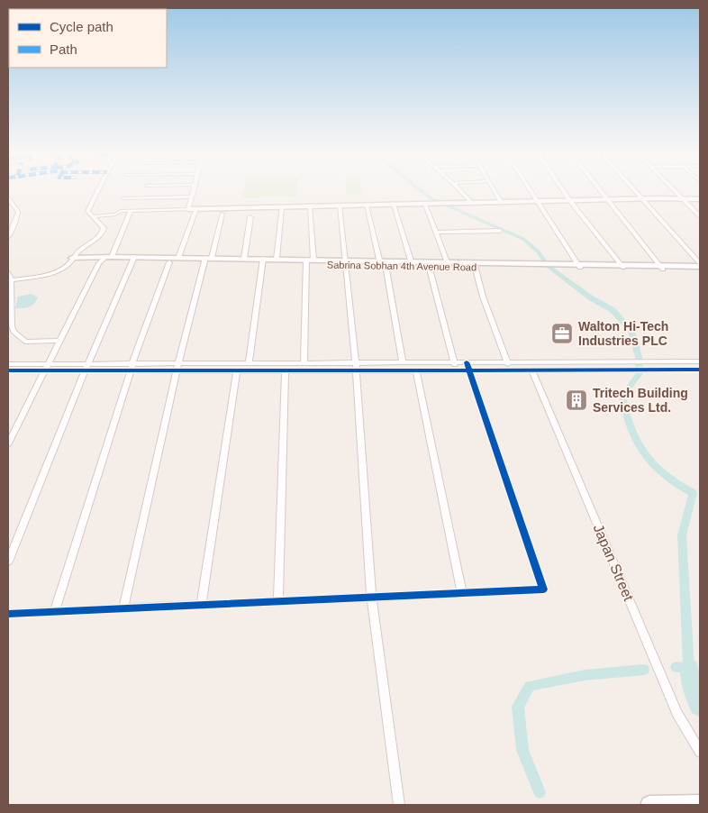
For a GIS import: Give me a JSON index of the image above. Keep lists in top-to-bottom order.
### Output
{
  "streets": {
    "street": ["Sabrina Sobhan 4th Avenue Road", "Japan Street"]
  },
  "places": {
    "office": ["Walton Hi-Tech Industries PLC"],
    "building": ["Tritech Building Services Ltd."]
  },
  "legend": ["Cycle path", "Path"]
}
